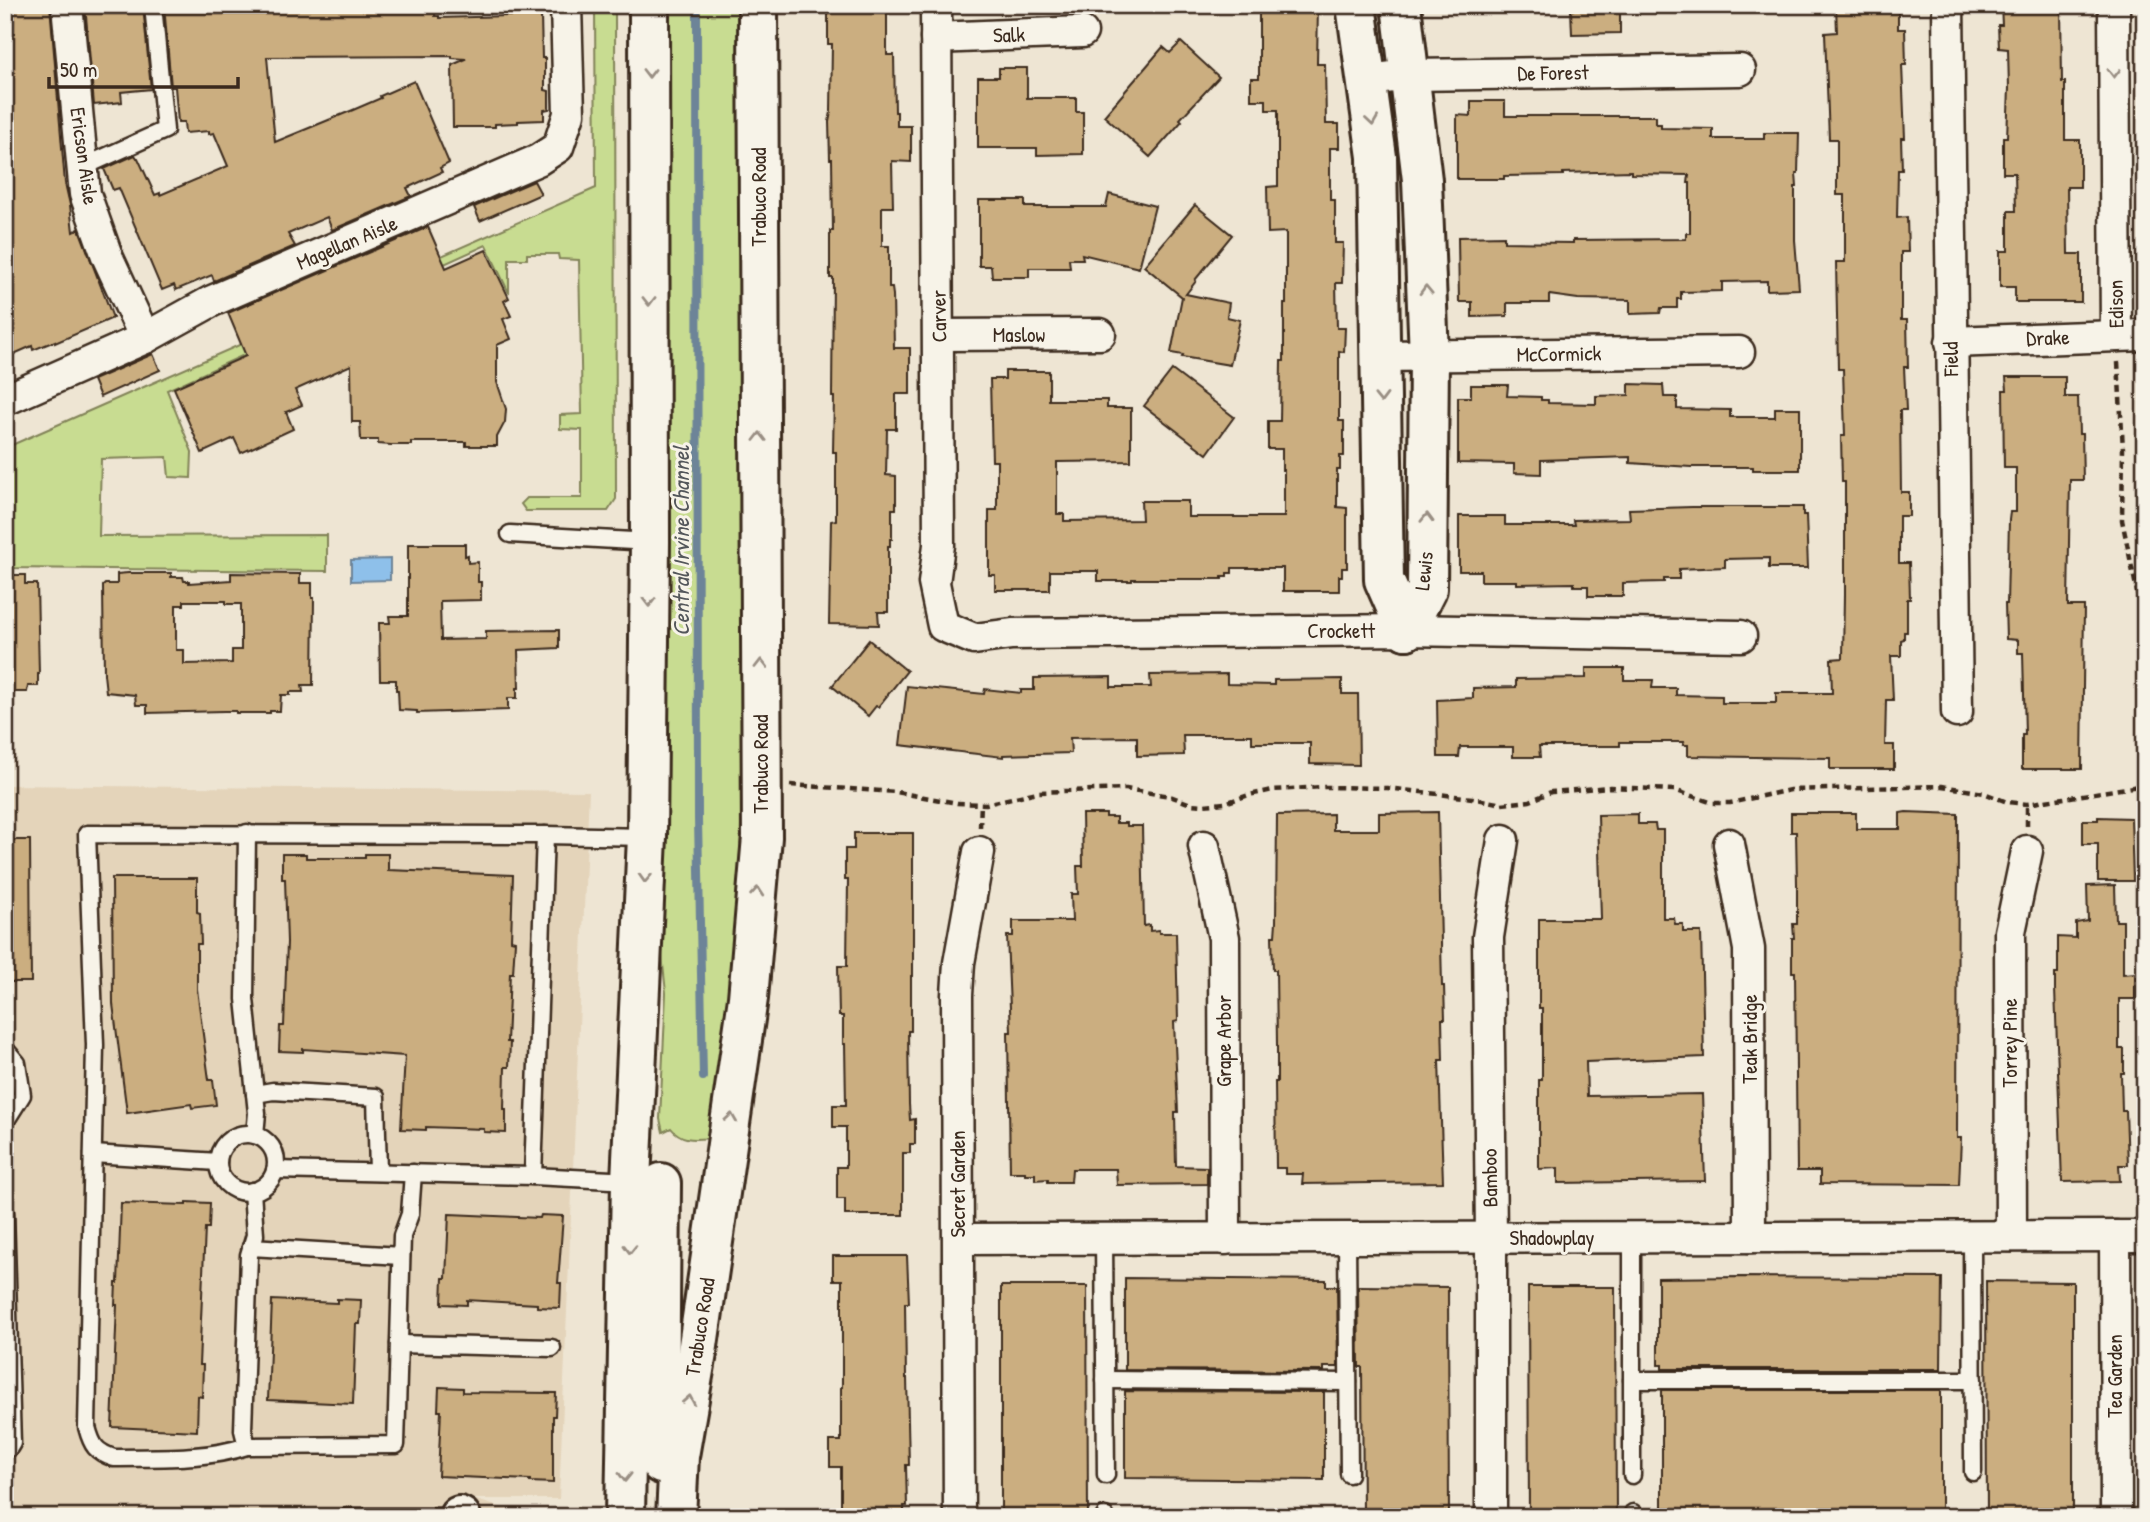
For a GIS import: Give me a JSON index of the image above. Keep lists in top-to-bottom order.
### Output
{
  "streets": {
    "main road": ["Trabuco Road", "Lewis"],
    "street": [
      "Salk",
      "De Forest",
      "Ericson Aisle",
      "Magellan Aisle",
      "Edison",
      "Carver",
      "Maslow",
      "Drake",
      "McCormick",
      "Field",
      "Crockett",
      "Teak Bridge",
      "Grape Arbor",
      "Torrey Pine",
      "Bamboo",
      "Secret Garden",
      "Shadowplay",
      "Tea Garden"
    ]
  },
  "crossings": [
    ["Salk", "Carver"],
    ["De Forest", "Lewis"],
    ["Ericson Aisle", "Magellan Aisle"],
    ["Edison", "Drake"],
    ["Carver", "Maslow"],
    ["Carver", "Crockett"],
    ["Drake", "Field"],
    ["McCormick", "Lewis"],
    ["Lewis", "Crockett"],
    ["Teak Bridge", "Shadowplay"],
    ["Grape Arbor", "Shadowplay"],
    ["Torrey Pine", "Shadowplay"],
    ["Bamboo", "Shadowplay"],
    ["Secret Garden", "Shadowplay"],
    ["Shadowplay", "Tea Garden"]
  ],
  "one_way": ["Edison"],
  "water": ["Central Irvine Channel"],
  "scale_bar": "50 m"
}
